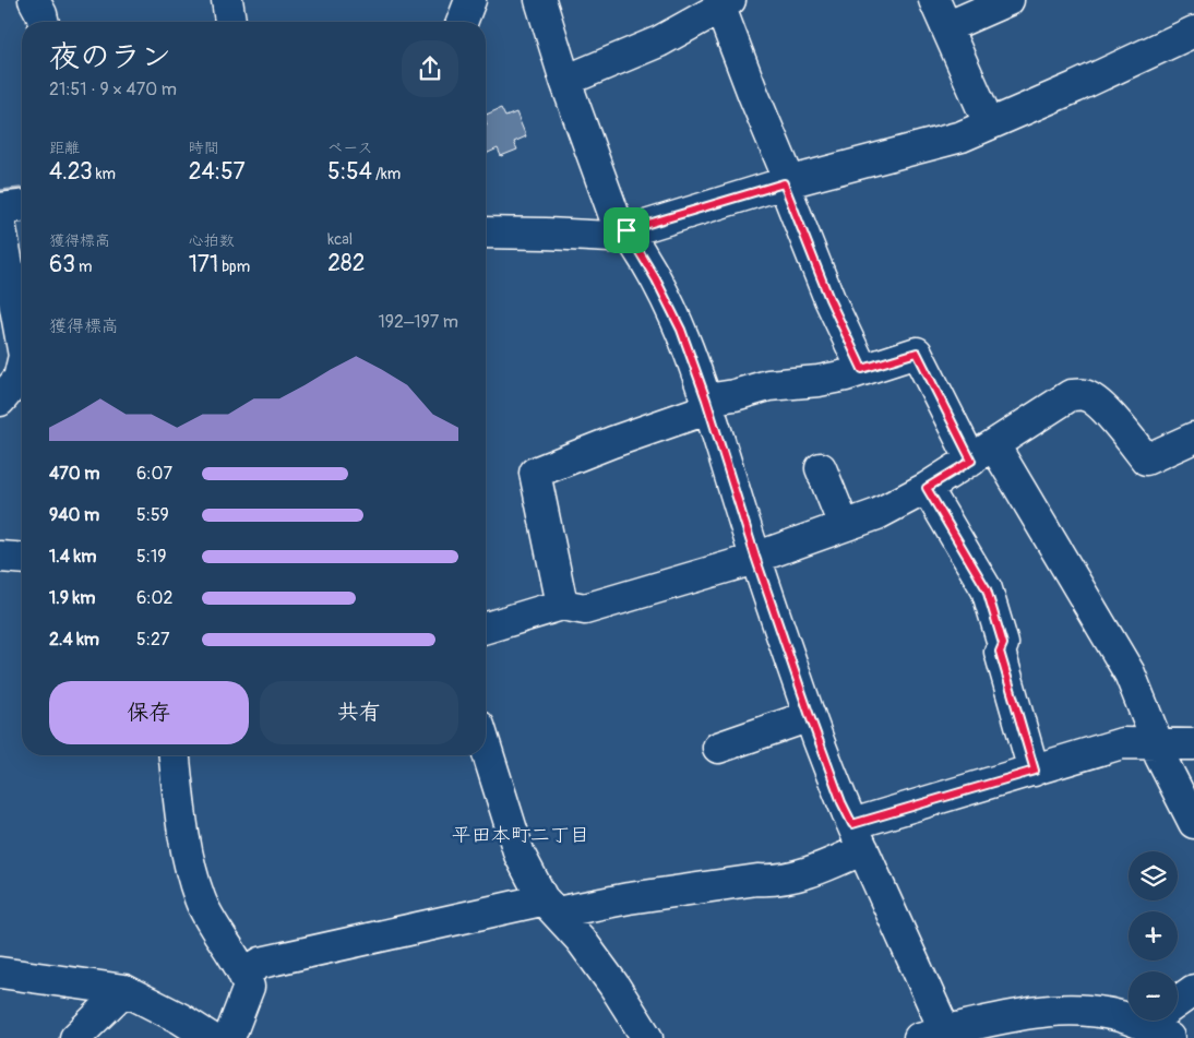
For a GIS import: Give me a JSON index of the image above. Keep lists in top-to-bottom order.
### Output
{
  "districts": ["平田本町二丁目"],
  "page": {
    "heading": ["夜のラン", "21:51 · 9 × 470 m"],
    "stats": [
      ["距離", "4.23 km"],
      ["時間", "24:57"],
      ["ペース", "5:54 /km"],
      ["獲得標高", "63 m"],
      ["心拍数", "171 bpm"],
      ["kcal", "282"]
    ],
    "chart": ["獲得標高", "192–197 m"],
    "list": [
      {
        "name": "470 m",
        "note": "6:07"
      },
      {
        "name": "940 m",
        "note": "5:59"
      },
      {
        "name": "1.4 km",
        "note": "5:19"
      },
      {
        "name": "1.9 km",
        "note": "6:02"
      },
      {
        "name": "2.4 km",
        "note": "5:27"
      }
    ],
    "buttons": ["保存", "共有"],
    "map_buttons": ["+", "−"]
  }
}
